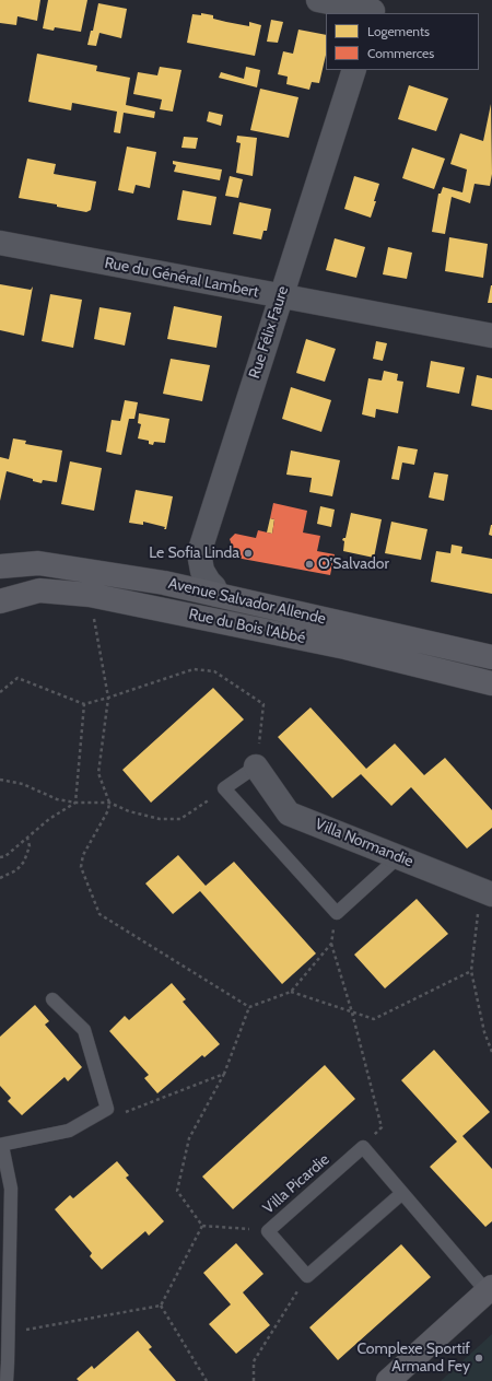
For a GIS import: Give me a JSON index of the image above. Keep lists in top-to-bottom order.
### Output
{
  "streets": {
    "main road": ["Avenue Salvador Allende", "Rue du Bois l'Abbé"],
    "street": ["Rue du Général Lambert", "Rue Félix Faure", "Villa Normandie"],
    "lane": ["Villa Picardie"]
  },
  "crossings": [
    ["Rue du Général Lambert", "Rue Félix Faure"],
    ["Rue Félix Faure", "Avenue Salvador Allende"]
  ],
  "places": ["Le Sofia Linda", "O’Salvador", "Complexe Sportif Armand Fey"],
  "legend": ["Logements", "Commerces"]
}
